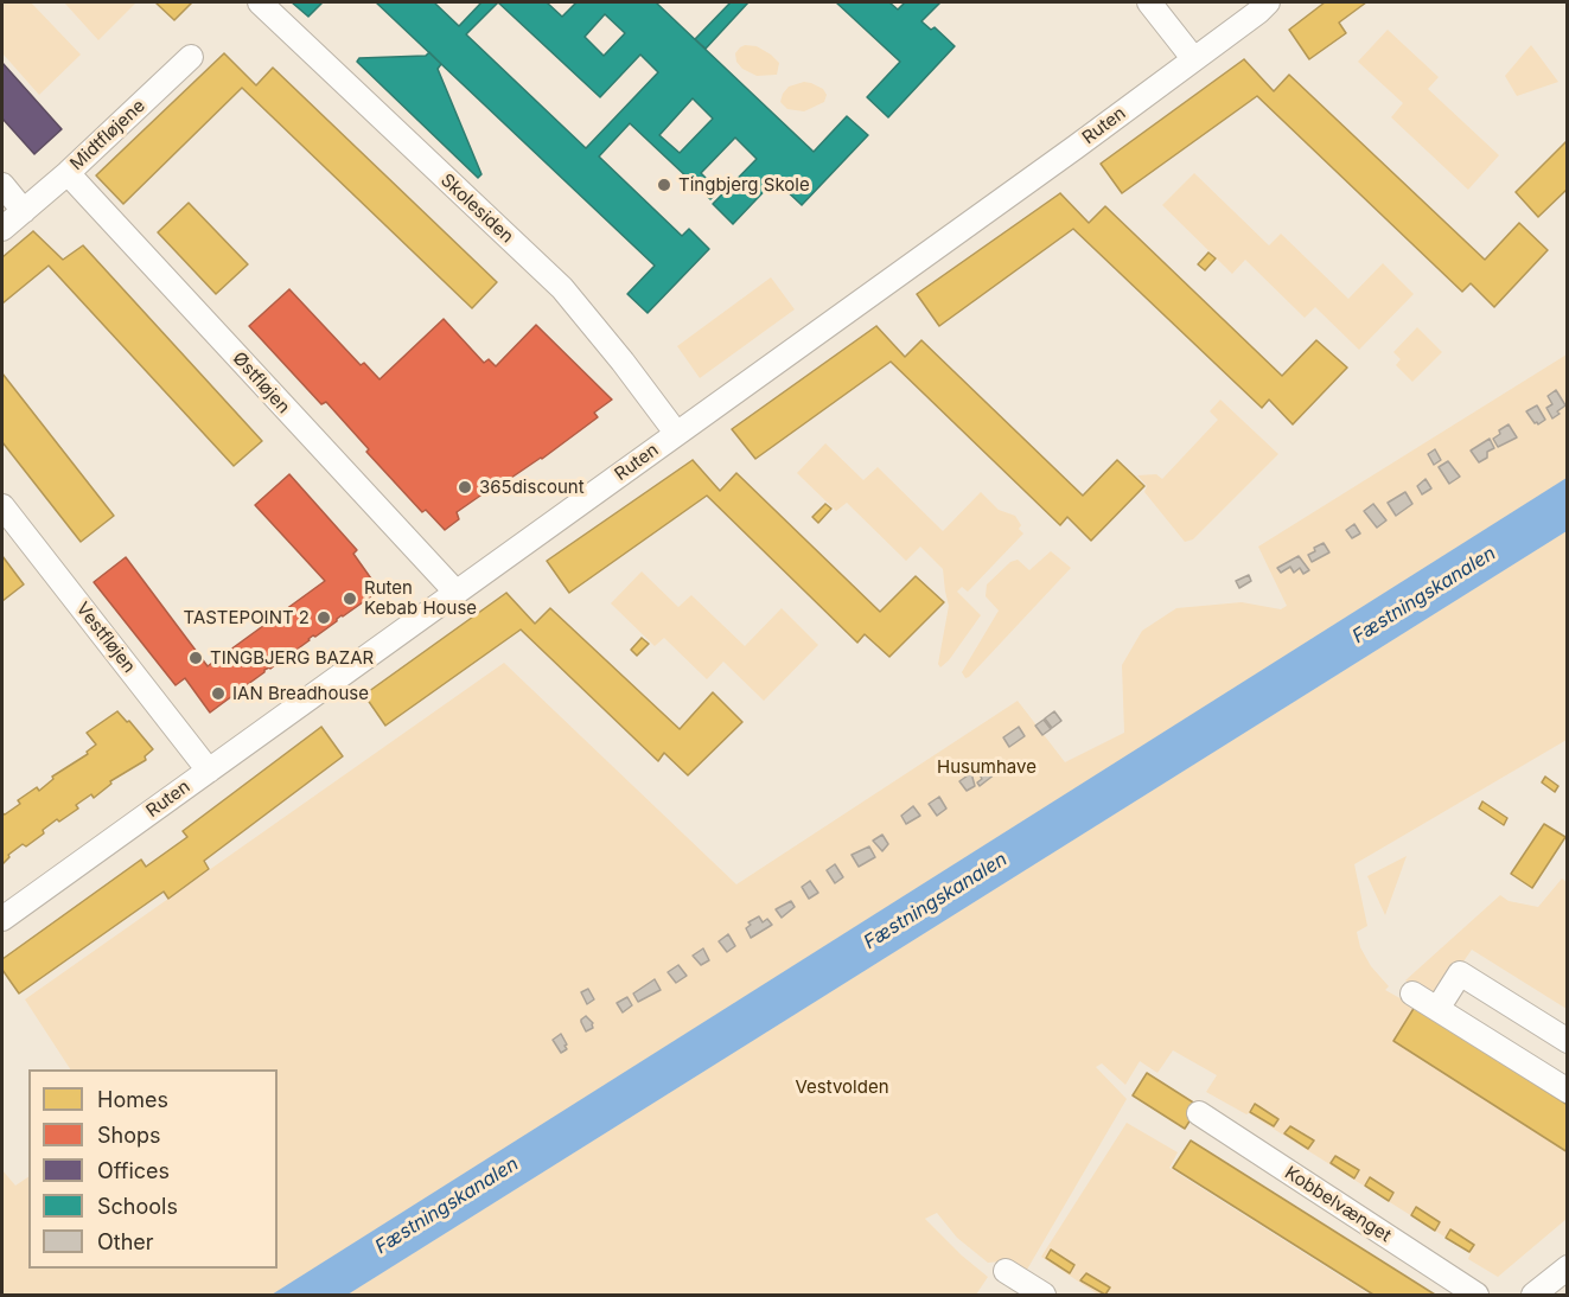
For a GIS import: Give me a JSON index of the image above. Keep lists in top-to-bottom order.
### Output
{
  "streets": {
    "street": [
      "Ruten",
      "Midtfløjene",
      "Skolesiden",
      "Østfløjen",
      "Vestfløjen",
      "Kobbelvænget"
    ]
  },
  "crossings": [
    ["Ruten", "Skolesiden"],
    ["Ruten", "Østfløjen"],
    ["Ruten", "Vestfløjen"],
    ["Midtfløjene", "Østfløjen"]
  ],
  "water": ["Fæstningskanalen"],
  "parks": ["Husumhave", "Vestvolden"],
  "places": [
    "Tingbjerg Skole",
    "365discount",
    "Ruten Kebab House",
    "TASTEPOINT 2",
    "TINGBJERG BAZAR",
    "IAN Breadhouse"
  ],
  "legend": [
    "Homes",
    "Shops",
    "Offices",
    "Schools",
    "Other"
  ]
}
